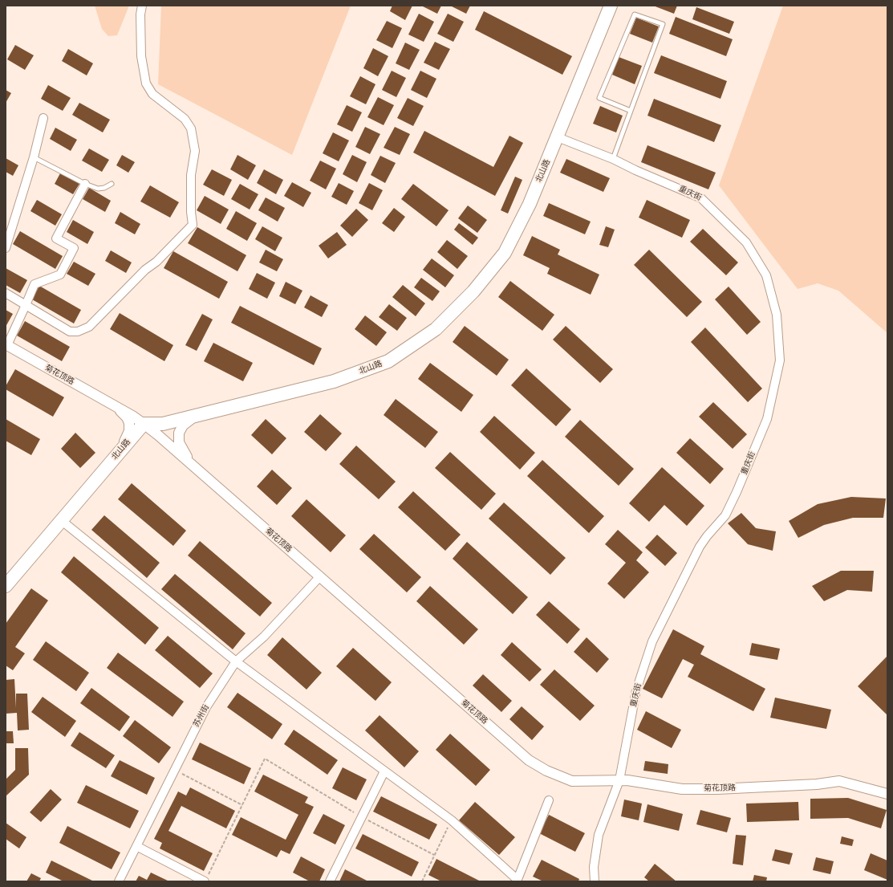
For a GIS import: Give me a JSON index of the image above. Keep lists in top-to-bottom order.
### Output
{
  "streets": {
    "main road": ["北山路"],
    "street": ["重庆街", "菊花顶路", "苏州街"]
  },
  "crossings": [
    ["北山路", "重庆街"],
    ["北山路", "菊花顶路"],
    ["重庆街", "菊花顶路"],
    ["菊花顶路", "苏州街"]
  ]
}
